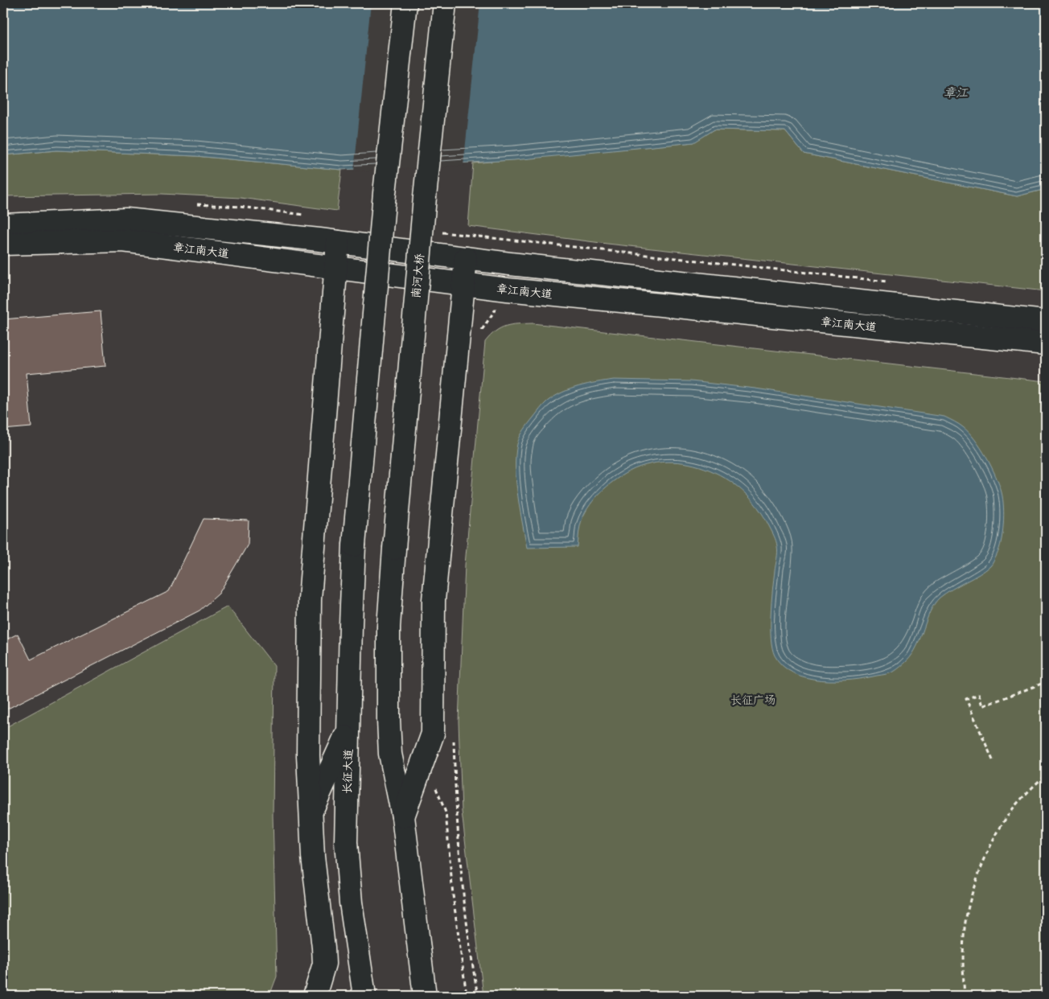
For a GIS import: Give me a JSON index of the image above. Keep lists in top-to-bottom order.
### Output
{
  "streets": {
    "main road": ["章江南大道", "南河大桥", "长征大道"]
  },
  "water": ["章江"],
  "parks": ["长征广场"]
}
